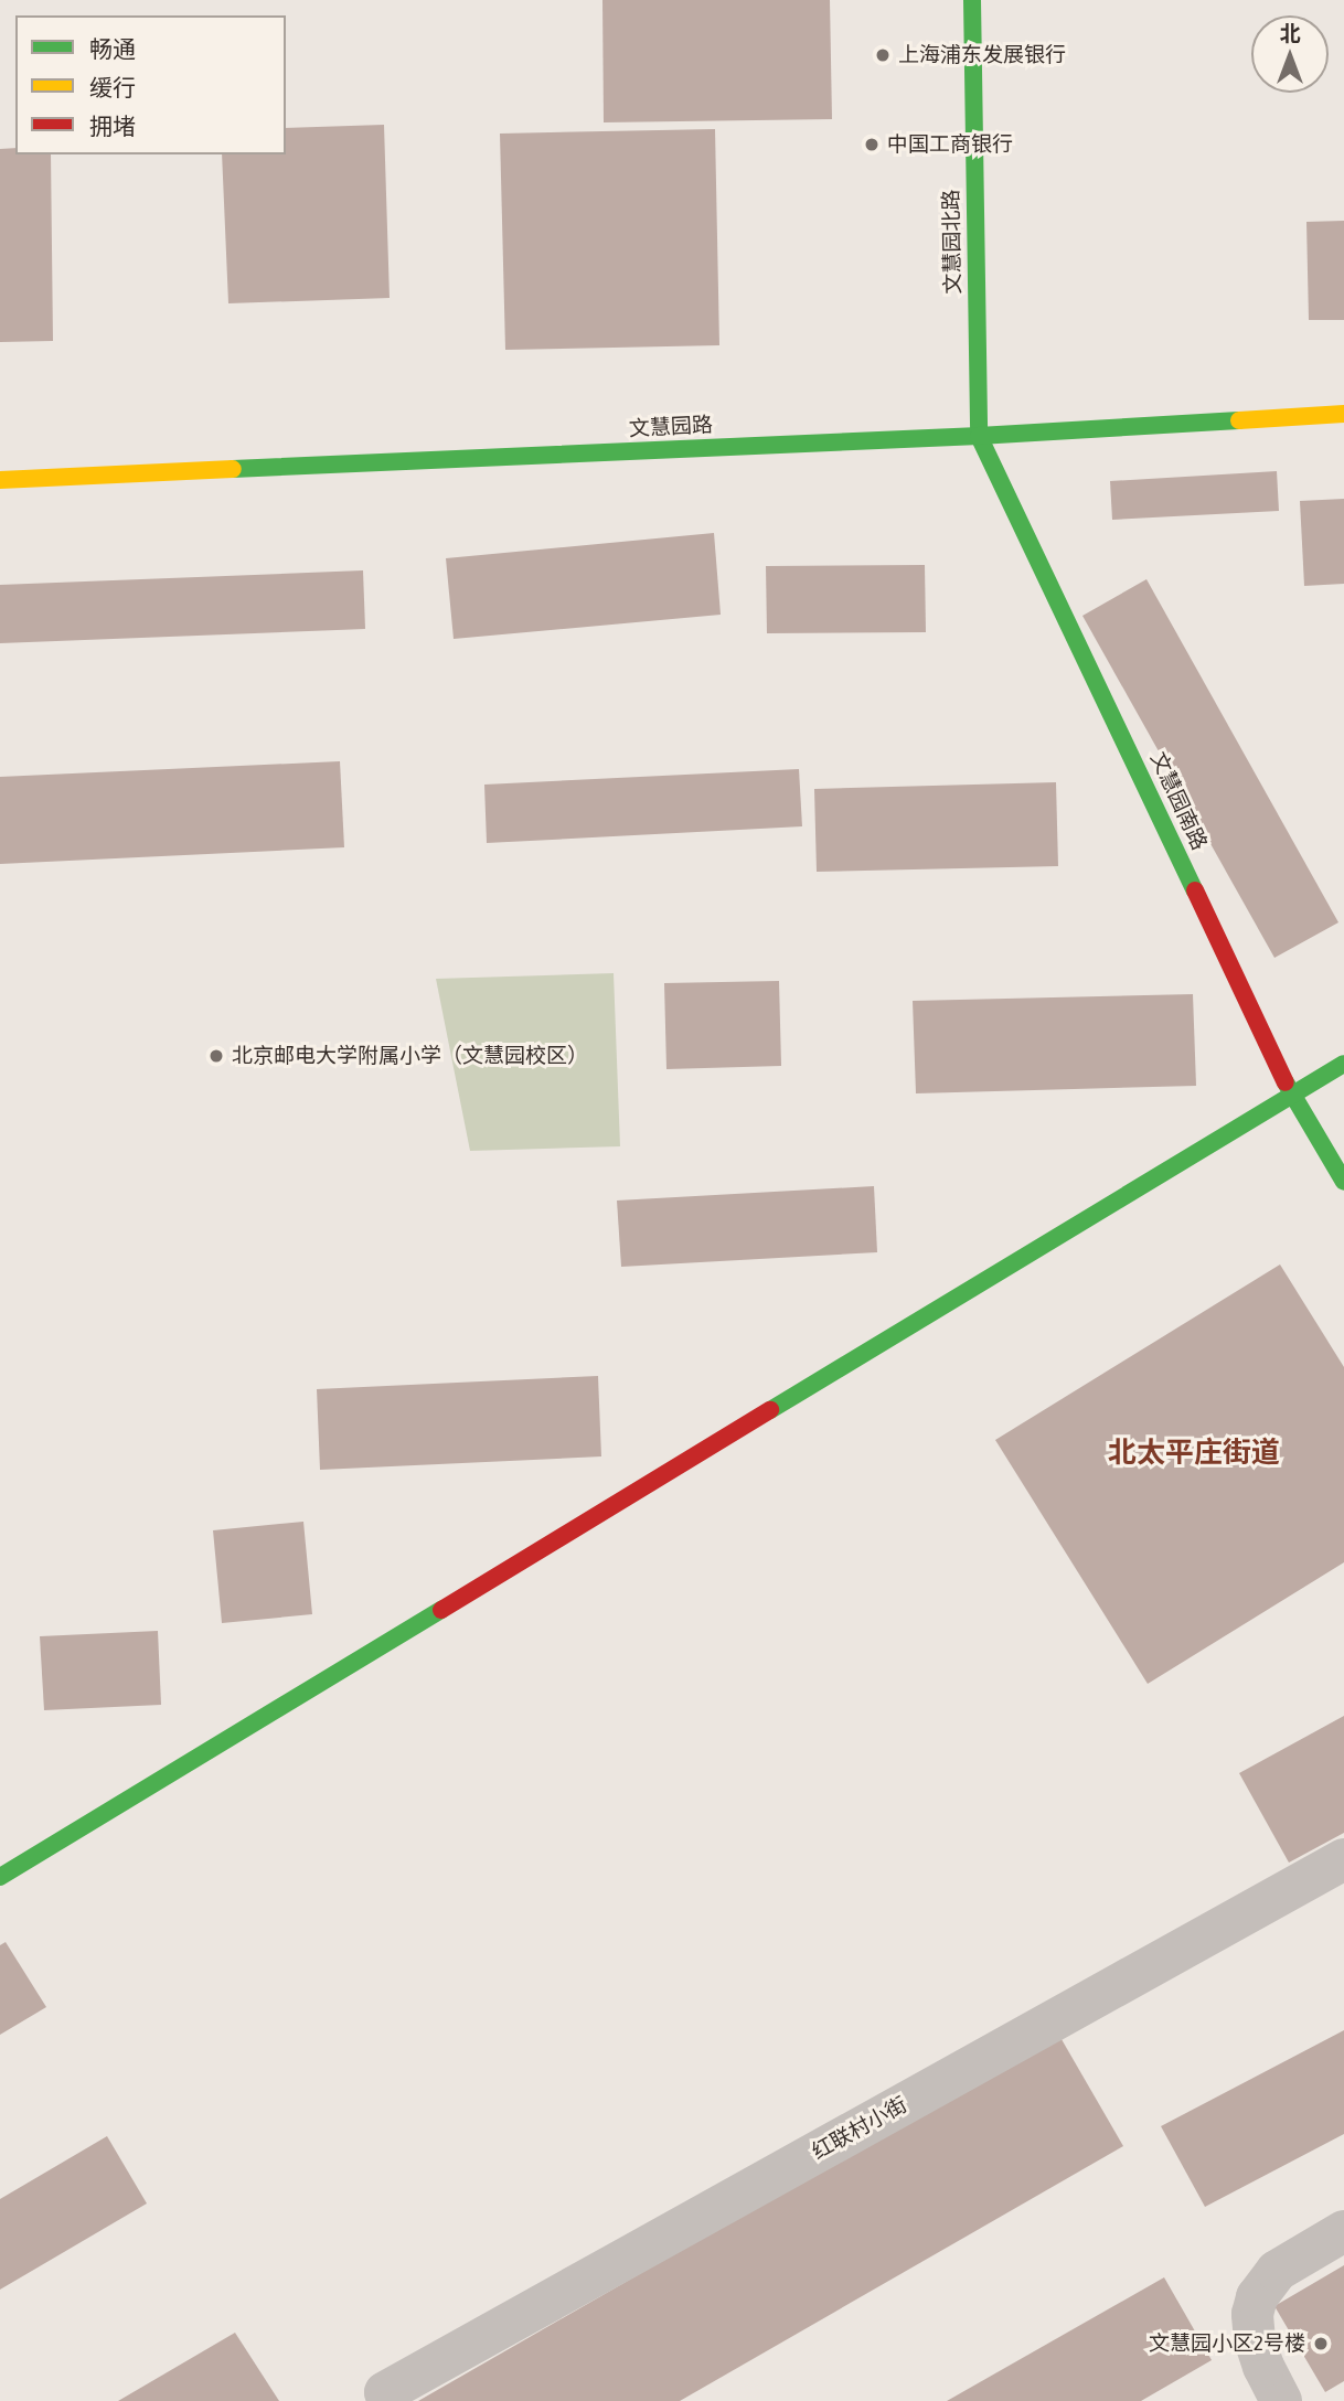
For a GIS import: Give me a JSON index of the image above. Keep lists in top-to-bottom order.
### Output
{
  "streets": {
    "street": [
      "文慧园北路",
      "文慧园路",
      "文慧园南路",
      "红联村小街"
    ]
  },
  "crossings": [
    ["文慧园北路", "文慧园路"],
    ["文慧园北路", "文慧园南路"],
    ["文慧园路", "文慧园南路"]
  ],
  "districts": ["北太平庄街道"],
  "places": [
    "上海浦东发展银行",
    "中国工商银行",
    "北京邮电大学附属小学（文慧园校区）",
    "文慧园小区2号楼"
  ],
  "legend": ["畅通", "缓行", "拥堵"],
  "north": "top"
}
